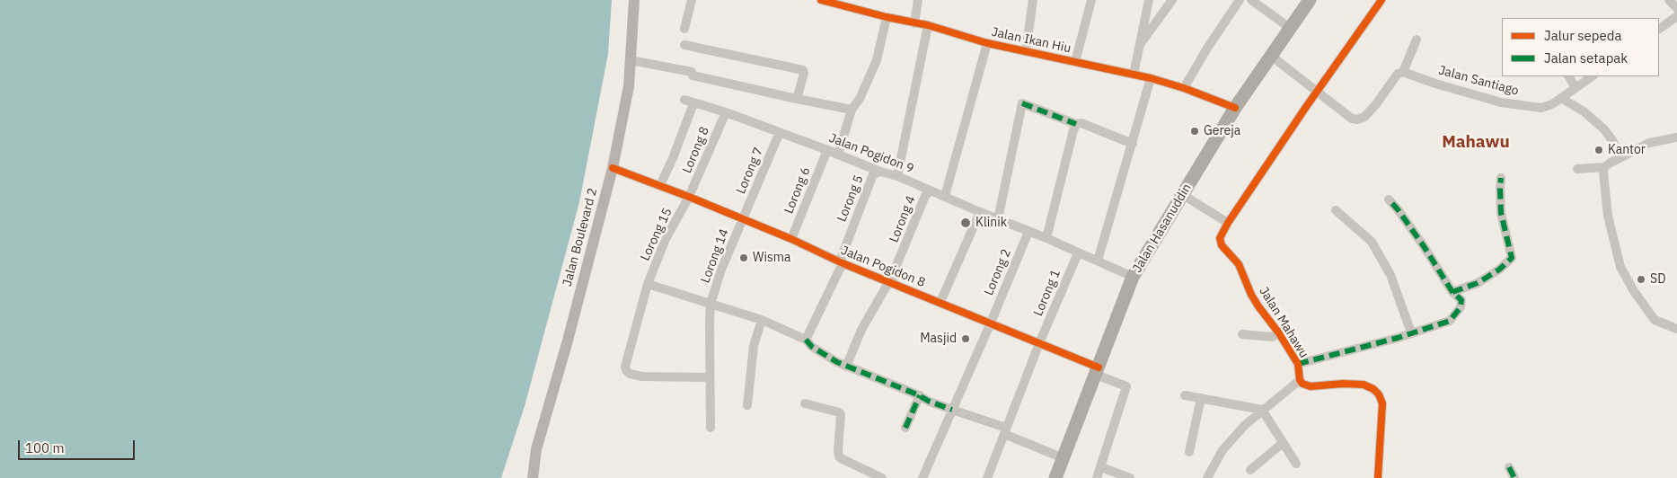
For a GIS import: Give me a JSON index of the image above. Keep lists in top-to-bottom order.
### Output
{
  "streets": {
    "highway": ["Jalan Hasanuddin"],
    "main road": ["Jalan Boulevard 2"],
    "street": [
      "Jalan Ikan Hiu",
      "Jalan Santiago",
      "Lorong 8",
      "Jalan Pogidon 9",
      "Lorong 7",
      "Lorong 6",
      "Lorong 5",
      "Lorong 4",
      "Lorong 15",
      "Lorong 14",
      "Jalan Pogidon 8",
      "Lorong 2",
      "Lorong 1",
      "Jalan Mahawu"
    ]
  },
  "crossings": [
    ["Jalan Ikan Hiu", "Jalan Hasanuddin"],
    ["Lorong 8", "Jalan Pogidon 9"],
    ["Lorong 8", "Lorong 15"],
    ["Lorong 8", "Jalan Pogidon 8"],
    ["Jalan Pogidon 9", "Lorong 7"],
    ["Jalan Pogidon 9", "Lorong 6"],
    ["Jalan Pogidon 9", "Lorong 5"],
    ["Jalan Pogidon 9", "Lorong 4"],
    ["Jalan Pogidon 9", "Jalan Hasanuddin"],
    ["Jalan Pogidon 9", "Lorong 2"],
    ["Jalan Pogidon 9", "Lorong 1"],
    ["Lorong 7", "Lorong 14"],
    ["Lorong 7", "Jalan Pogidon 8"],
    ["Lorong 6", "Jalan Pogidon 8"],
    ["Lorong 5", "Jalan Pogidon 8"],
    ["Lorong 4", "Jalan Pogidon 8"],
    ["Jalan Hasanuddin", "Jalan Pogidon 8"],
    ["Lorong 15", "Lorong 14"],
    ["Lorong 15", "Jalan Pogidon 8"],
    ["Jalan Boulevard 2", "Jalan Pogidon 8"],
    ["Lorong 14", "Jalan Pogidon 8"],
    ["Jalan Pogidon 8", "Lorong 2"],
    ["Jalan Pogidon 8", "Lorong 1"]
  ],
  "districts": ["Mahawu"],
  "places": [
    "Gereja",
    "Kantor",
    "Klinik",
    "Wisma",
    "SD",
    "Masjid"
  ],
  "legend": ["Jalur sepeda", "Jalan setapak"],
  "scale_bar": "100 m"
}
